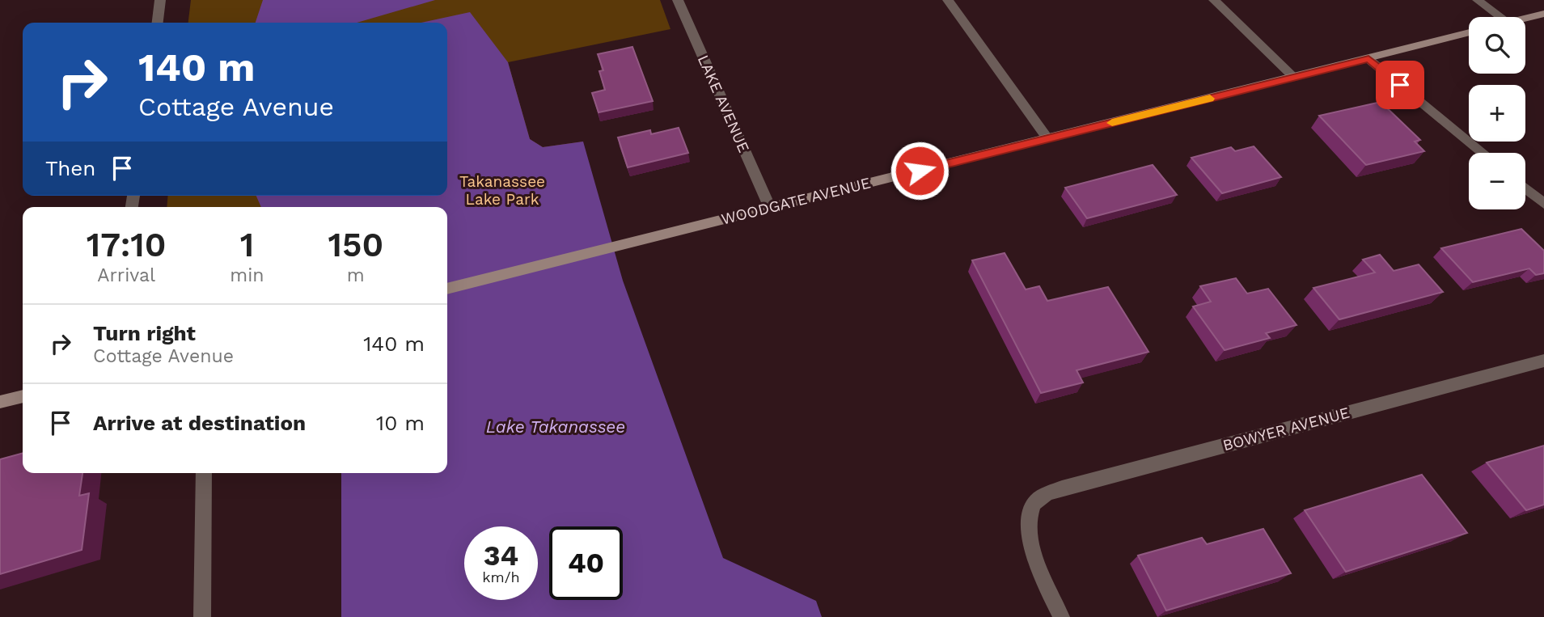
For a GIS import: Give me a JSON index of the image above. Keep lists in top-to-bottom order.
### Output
{
  "streets": {
    "street": ["LAKE AVENUE", "WOODGATE AVENUE", "BOWYER AVENUE"]
  },
  "crossings": [
    ["LAKE AVENUE", "WOODGATE AVENUE"]
  ],
  "water": ["Lake Takanassee"],
  "parks": ["Takanassee Lake Park"],
  "page": {
    "map_buttons": ["+", "−"],
    "turn": ["140 m", "Cottage Avenue"],
    "then": "Then",
    "eta": [
      "17:10",
      "Arrival",
      "1",
      "min",
      "150",
      "m"
    ],
    "list": [
      {
        "name": "Turn right",
        "note": "Cottage Avenue",
        "value": "140 m"
      },
      {
        "name": "Arrive at destination",
        "value": "10 m"
      }
    ],
    "speed": "34 km/h",
    "limit": "40"
  }
}
